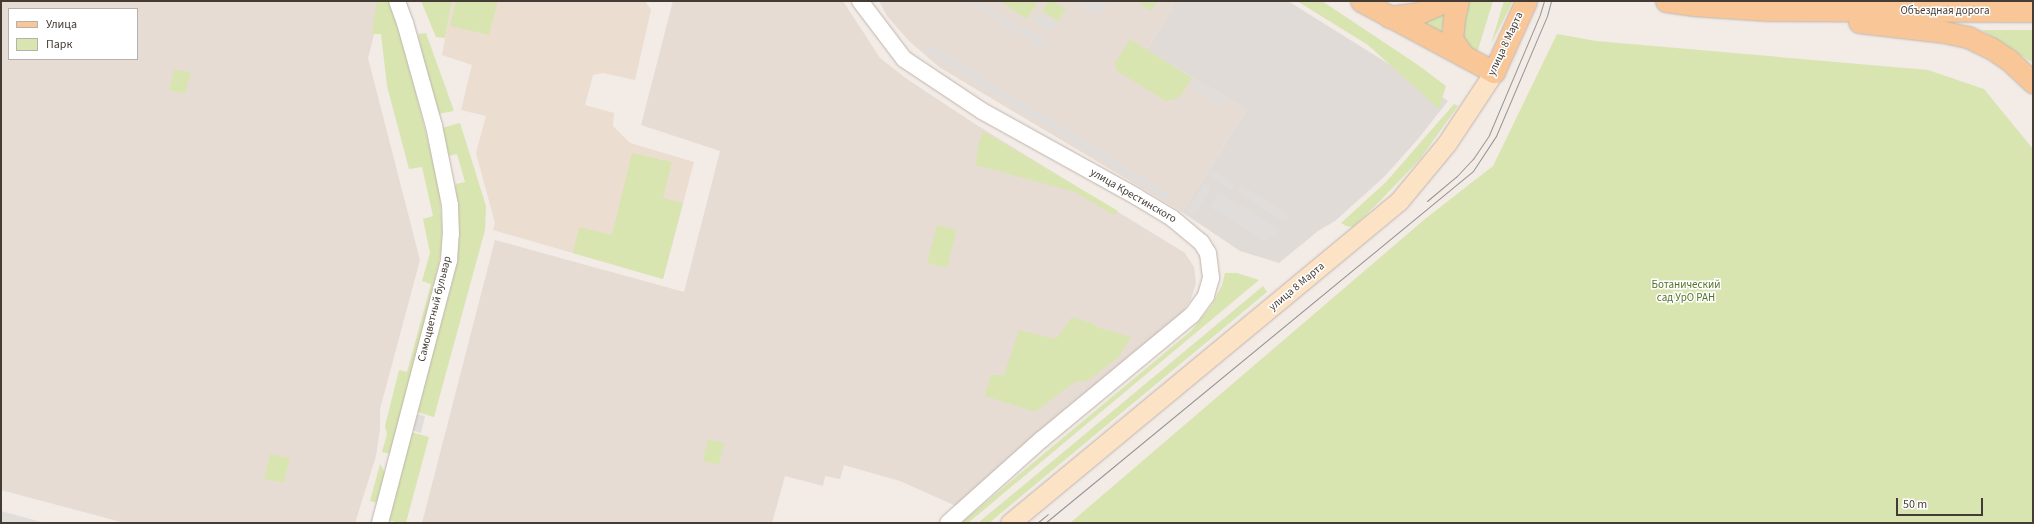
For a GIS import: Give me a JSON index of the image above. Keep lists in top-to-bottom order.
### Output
{
  "streets": {
    "main road": ["Объездная дорога", "улица 8 Марта"],
    "street": ["улица Крестинского", "Самоцветный бульвар"]
  },
  "parks": ["Ботанический сад УрО РАН"],
  "legend": ["Улица", "Парк"],
  "scale_bar": "50 m"
}
